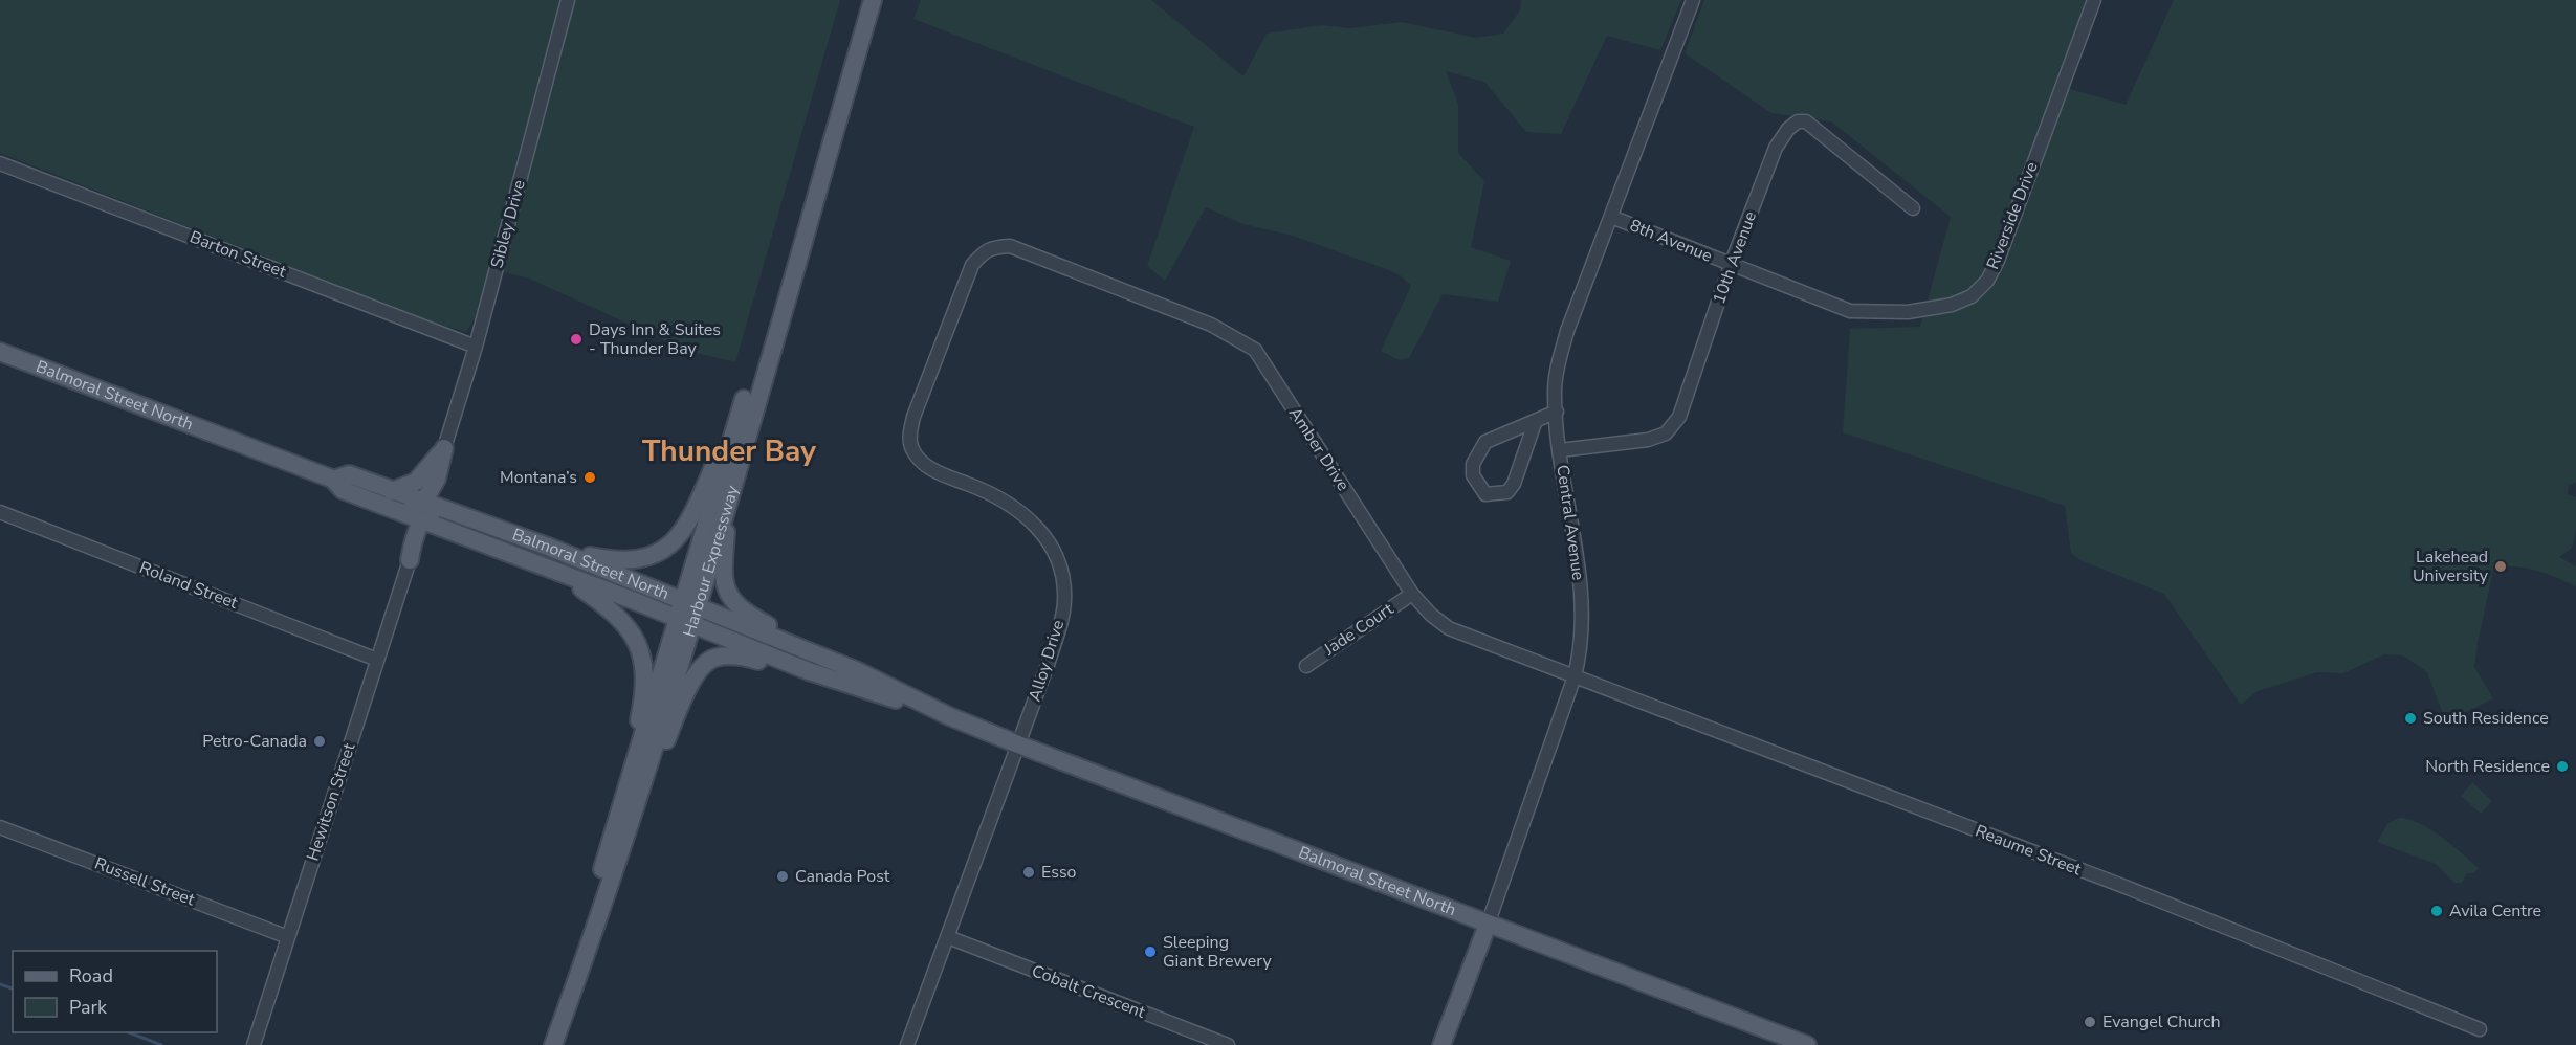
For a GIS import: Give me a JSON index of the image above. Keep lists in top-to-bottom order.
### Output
{
  "streets": {
    "main road": ["Balmoral Street North", "Central Avenue", "Harbour Expressway"],
    "street": [
      "Riverside Drive",
      "Sibley Drive",
      "8th Avenue",
      "Barton Street",
      "10th Avenue",
      "Amber Drive",
      "Roland Street",
      "Jade Court",
      "Alloy Drive",
      "Hewitson Street",
      "Reaume Street",
      "Russell Street",
      "Cobalt Crescent"
    ]
  },
  "crossings": [
    ["Riverside Drive", "8th Avenue"],
    ["Riverside Drive", "10th Avenue"],
    ["Sibley Drive", "Barton Street"],
    ["8th Avenue", "10th Avenue"],
    ["8th Avenue", "Central Avenue"],
    ["10th Avenue", "Central Avenue"],
    ["Balmoral Street North", "Central Avenue"],
    ["Balmoral Street North", "Harbour Expressway"],
    ["Balmoral Street North", "Alloy Drive"],
    ["Amber Drive", "Central Avenue"],
    ["Amber Drive", "Jade Court"],
    ["Amber Drive", "Alloy Drive"],
    ["Amber Drive", "Reaume Street"],
    ["Central Avenue", "Reaume Street"],
    ["Roland Street", "Hewitson Street"],
    ["Alloy Drive", "Cobalt Crescent"],
    ["Hewitson Street", "Russell Street"]
  ],
  "districts": ["Thunder Bay"],
  "places": [
    "Days Inn & Suites - Thunder Bay",
    "Montana’s",
    "Lakehead University",
    "South Residence",
    "Petro-Canada",
    "North Residence",
    "Esso",
    "Canada Post",
    "Avila Centre",
    "Sleeping Giant Brewery",
    "Evangel Church"
  ],
  "legend": ["Road", "Park"]
}
